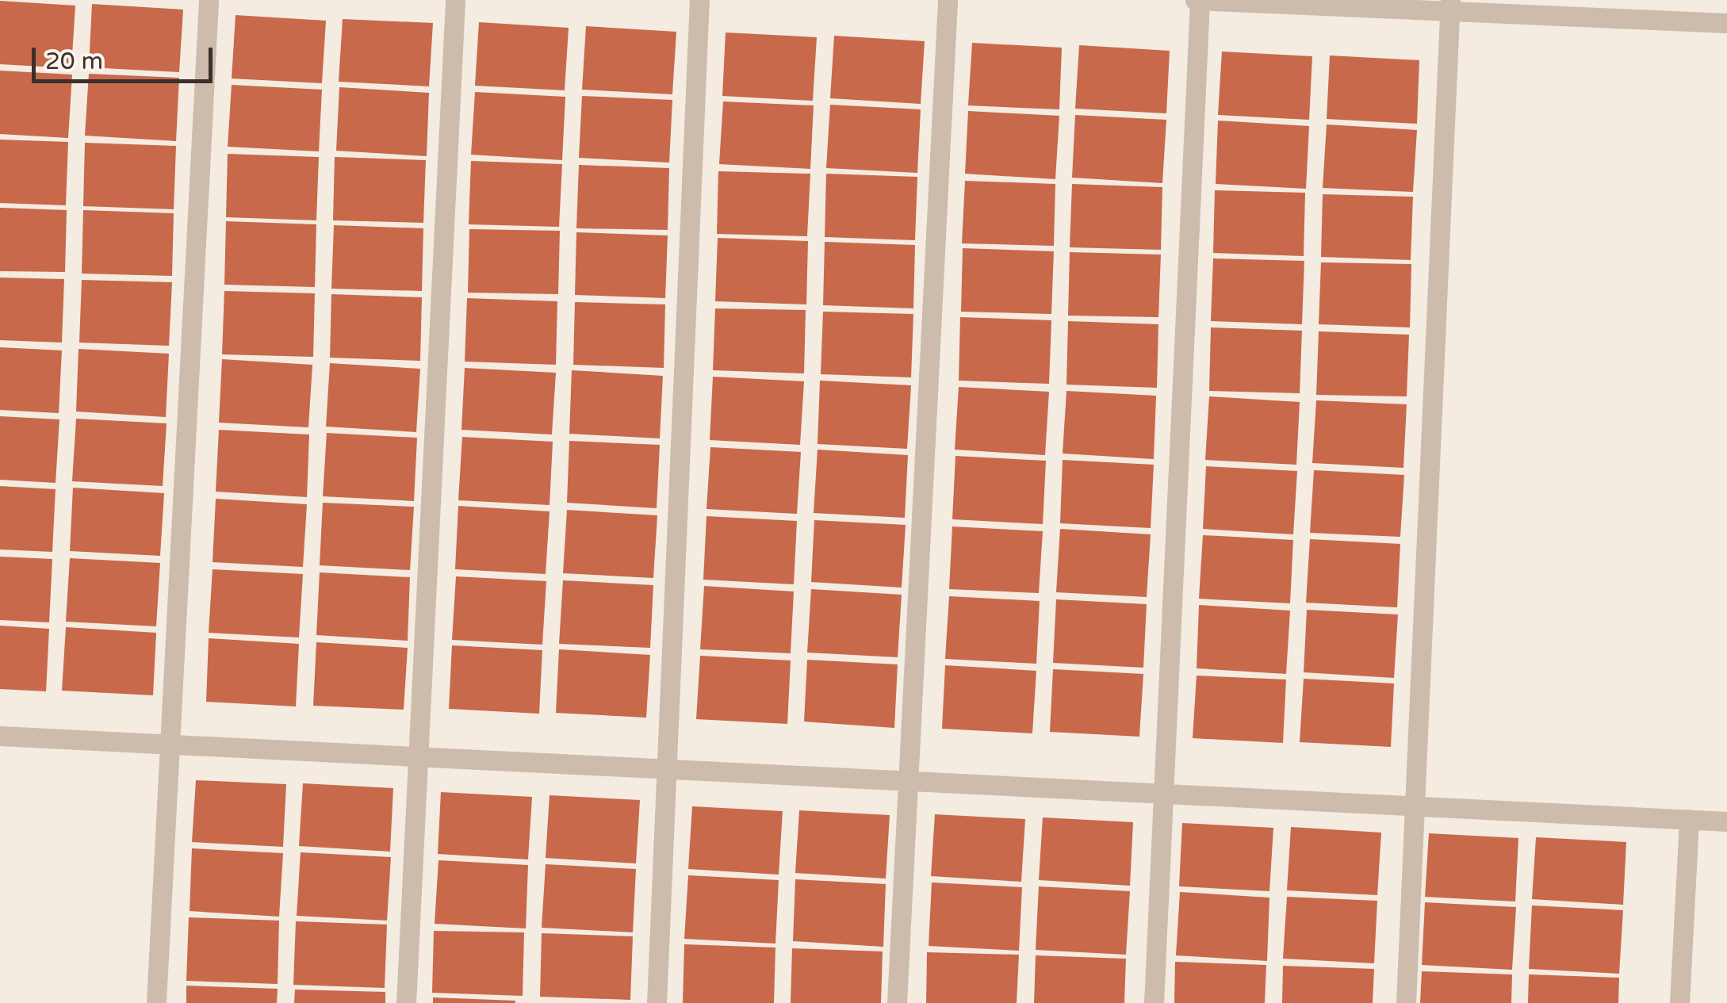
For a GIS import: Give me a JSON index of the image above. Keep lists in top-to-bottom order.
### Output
{
  "scale_bar": "20 m"
}
